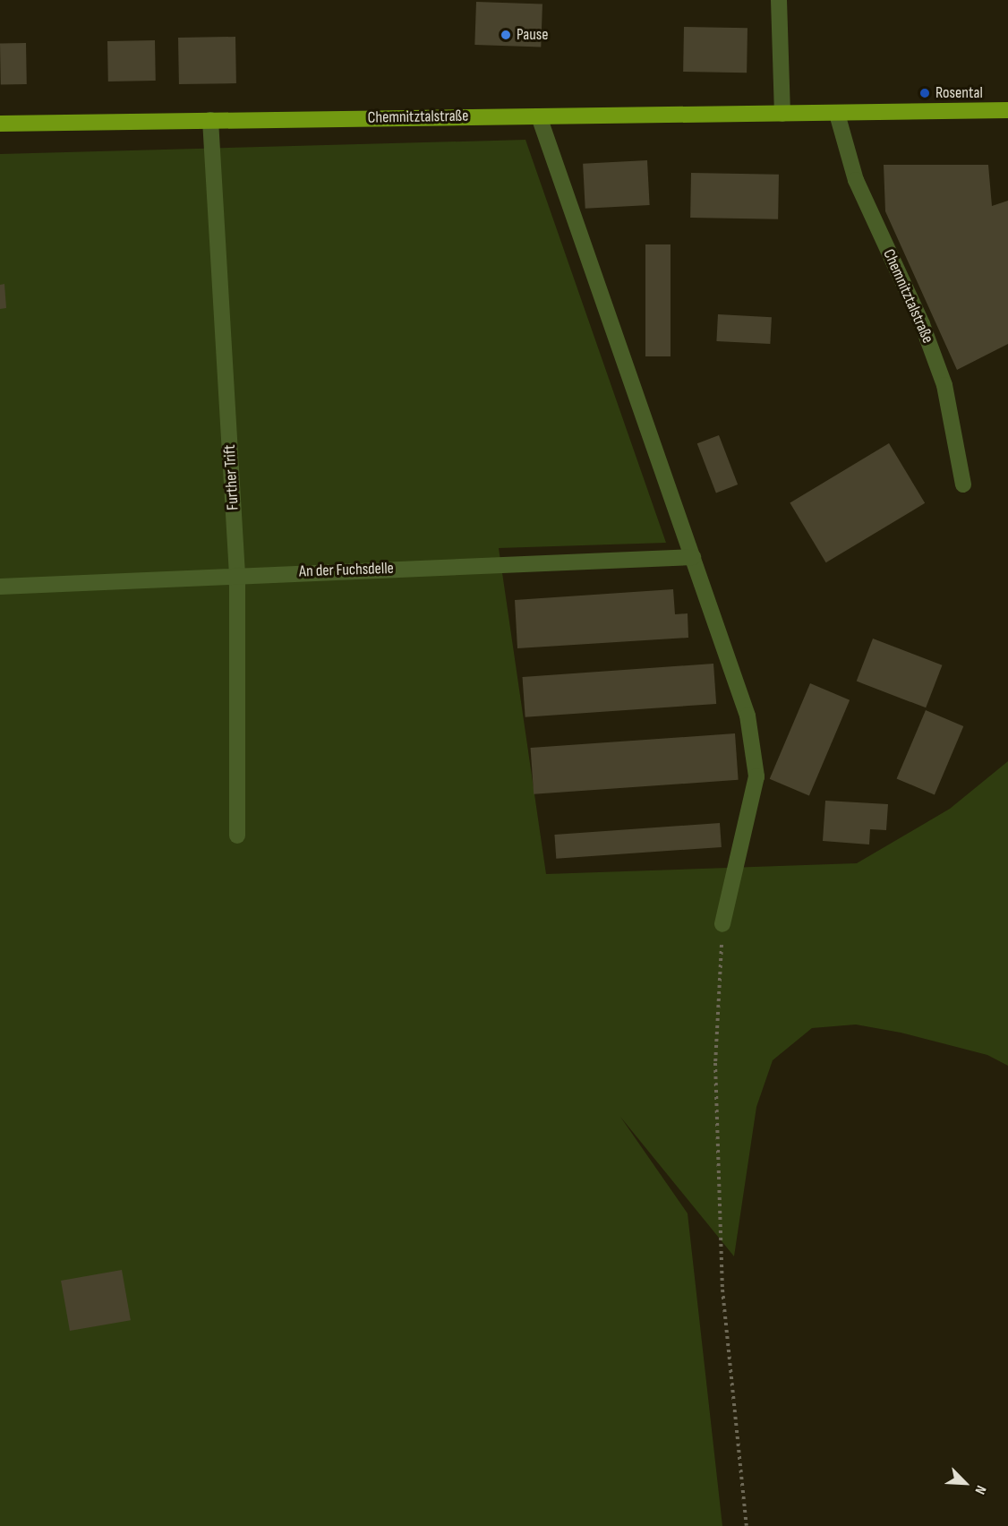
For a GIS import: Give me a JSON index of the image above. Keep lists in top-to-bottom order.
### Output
{
  "streets": {
    "main road": ["Chemnitztalstraße"],
    "street": ["Further Trift", "An der Fuchsdelle"]
  },
  "crossings": [
    ["Chemnitztalstraße", "Further Trift"],
    ["Further Trift", "An der Fuchsdelle"]
  ],
  "places": ["Pause", "Rosental"],
  "north": "bottom right"
}
